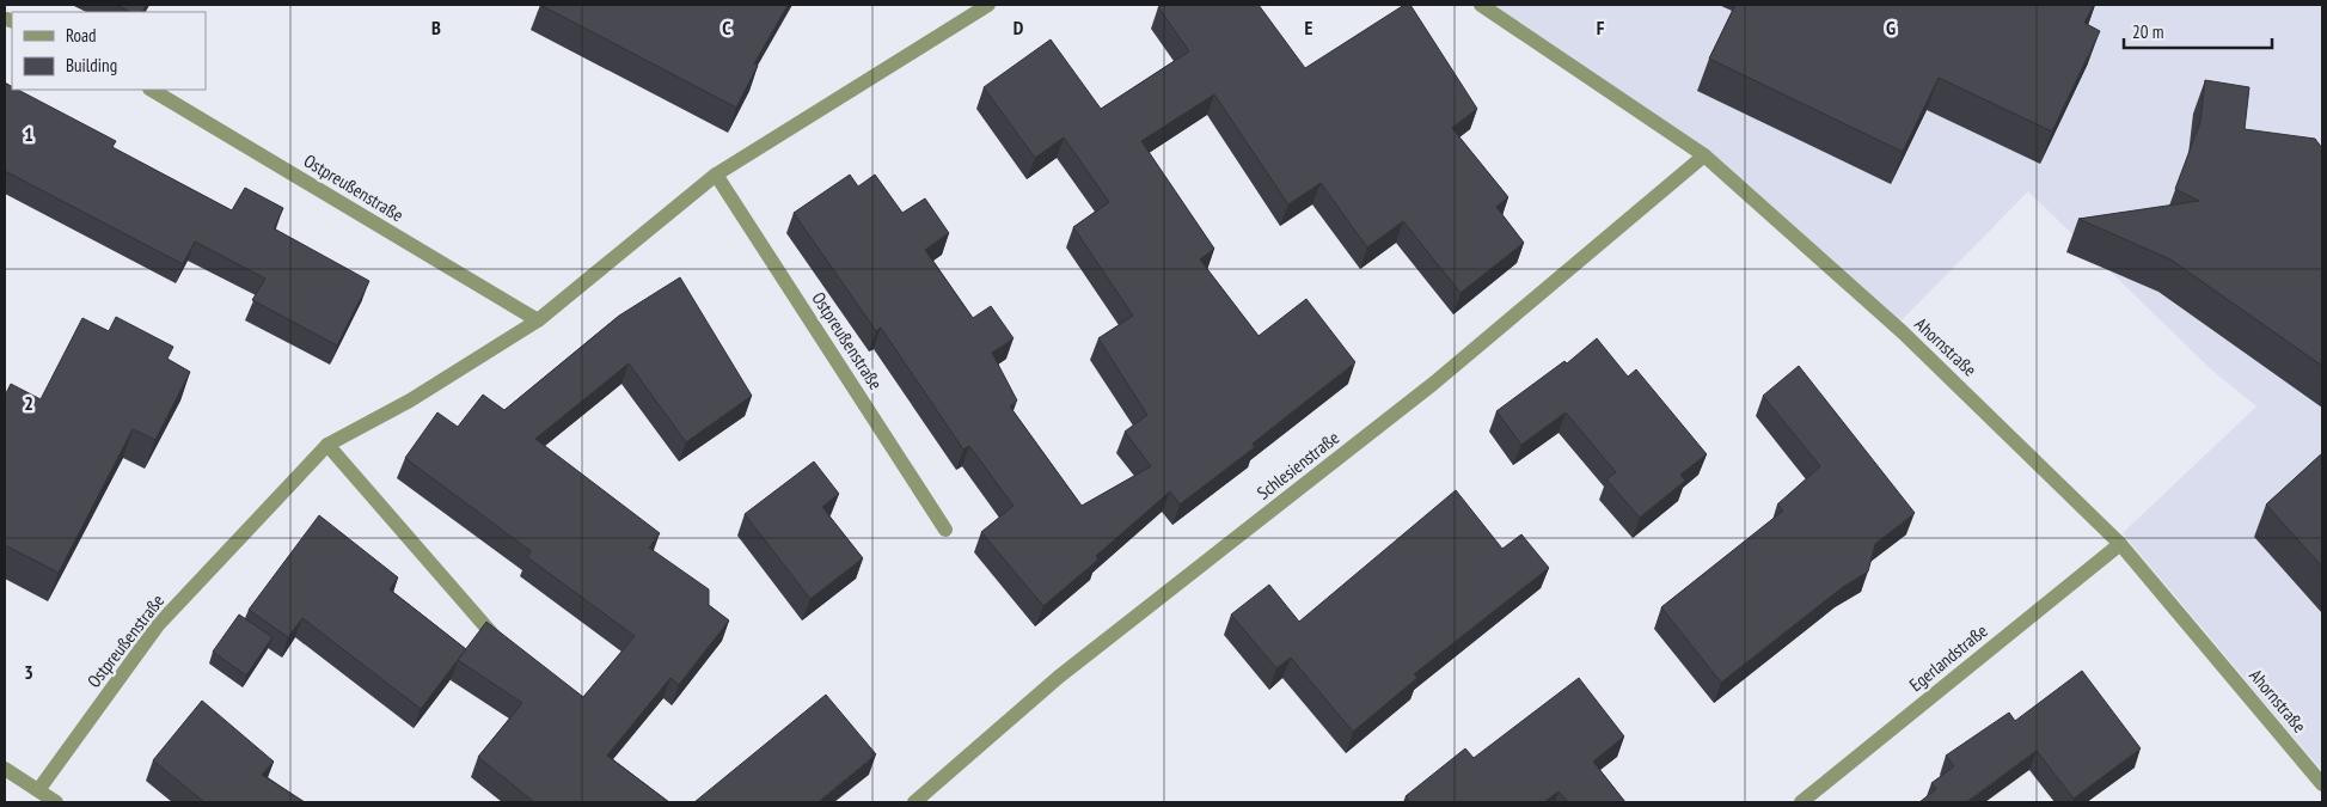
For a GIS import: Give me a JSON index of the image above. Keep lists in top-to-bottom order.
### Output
{
  "streets": {
    "street": [
      "Ostpreußenstraße",
      "Ahornstraße",
      "Schlesienstraße",
      "Egerlandstraße"
    ]
  },
  "crossings": [
    ["Ahornstraße", "Schlesienstraße"],
    ["Ahornstraße", "Egerlandstraße"]
  ],
  "legend": ["Road", "Building"],
  "scale_bar": "20 m",
  "grid": {
    "columns": [
      "B",
      "C",
      "D",
      "E",
      "F",
      "G"
    ],
    "rows": ["1", "2", "3"]
  }
}
